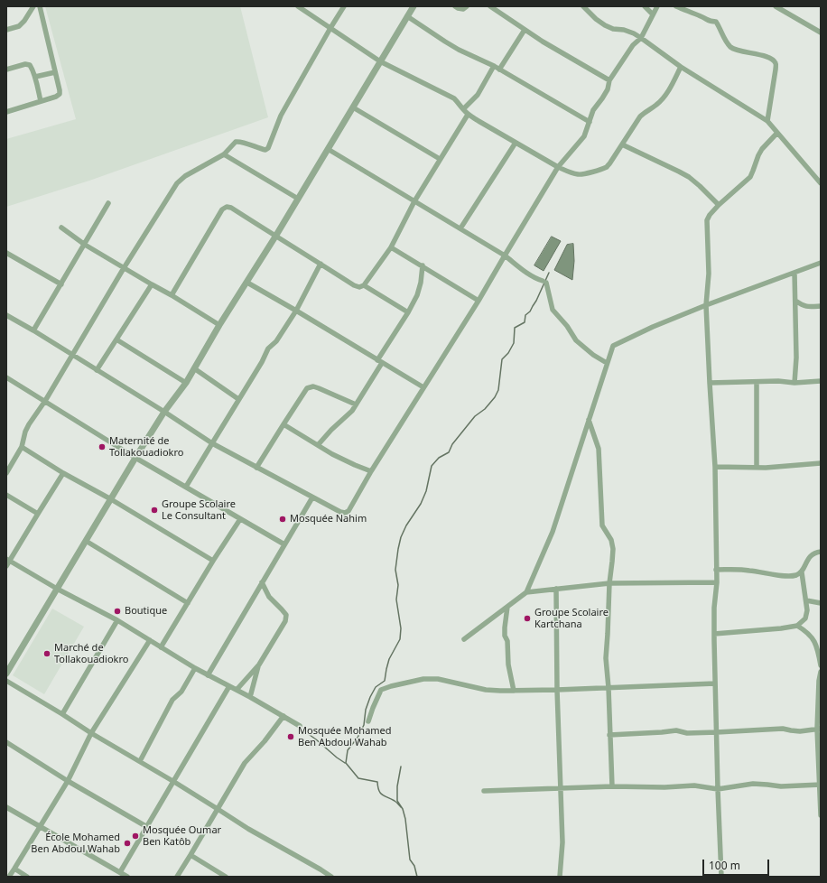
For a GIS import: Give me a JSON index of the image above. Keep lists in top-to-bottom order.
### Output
{
  "places": [
    "Maternité de Tollakouadiokro",
    "Groupe Scolaire Le Consultant",
    "Mosquée Nahim",
    "Boutique",
    "Groupe Scolaire Kartchana",
    "Marché de Tollakouadiokro",
    "Mosquée Mohamed Ben Abdoul Wahab",
    "Mosquée Oumar Ben Katôb",
    "École Mohamed Ben Abdoul Wahab"
  ],
  "scale_bar": "100 m"
}
